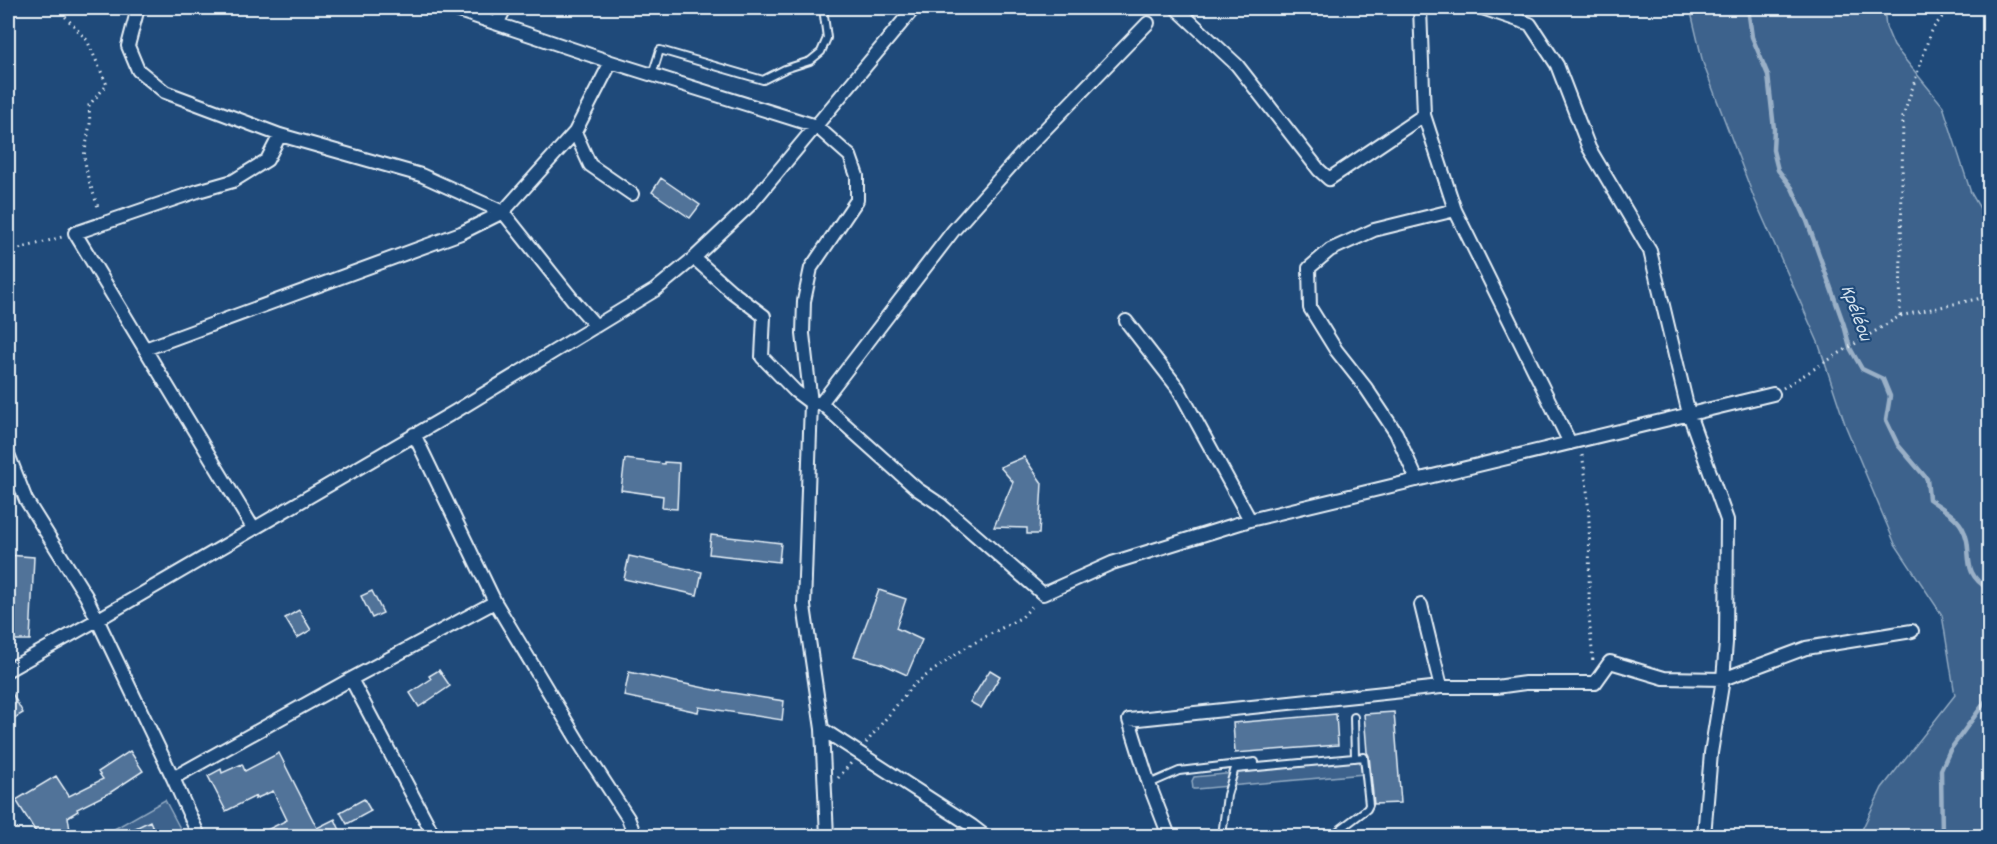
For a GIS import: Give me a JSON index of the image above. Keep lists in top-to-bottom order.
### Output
{
  "water": ["Kpéléou"]
}
